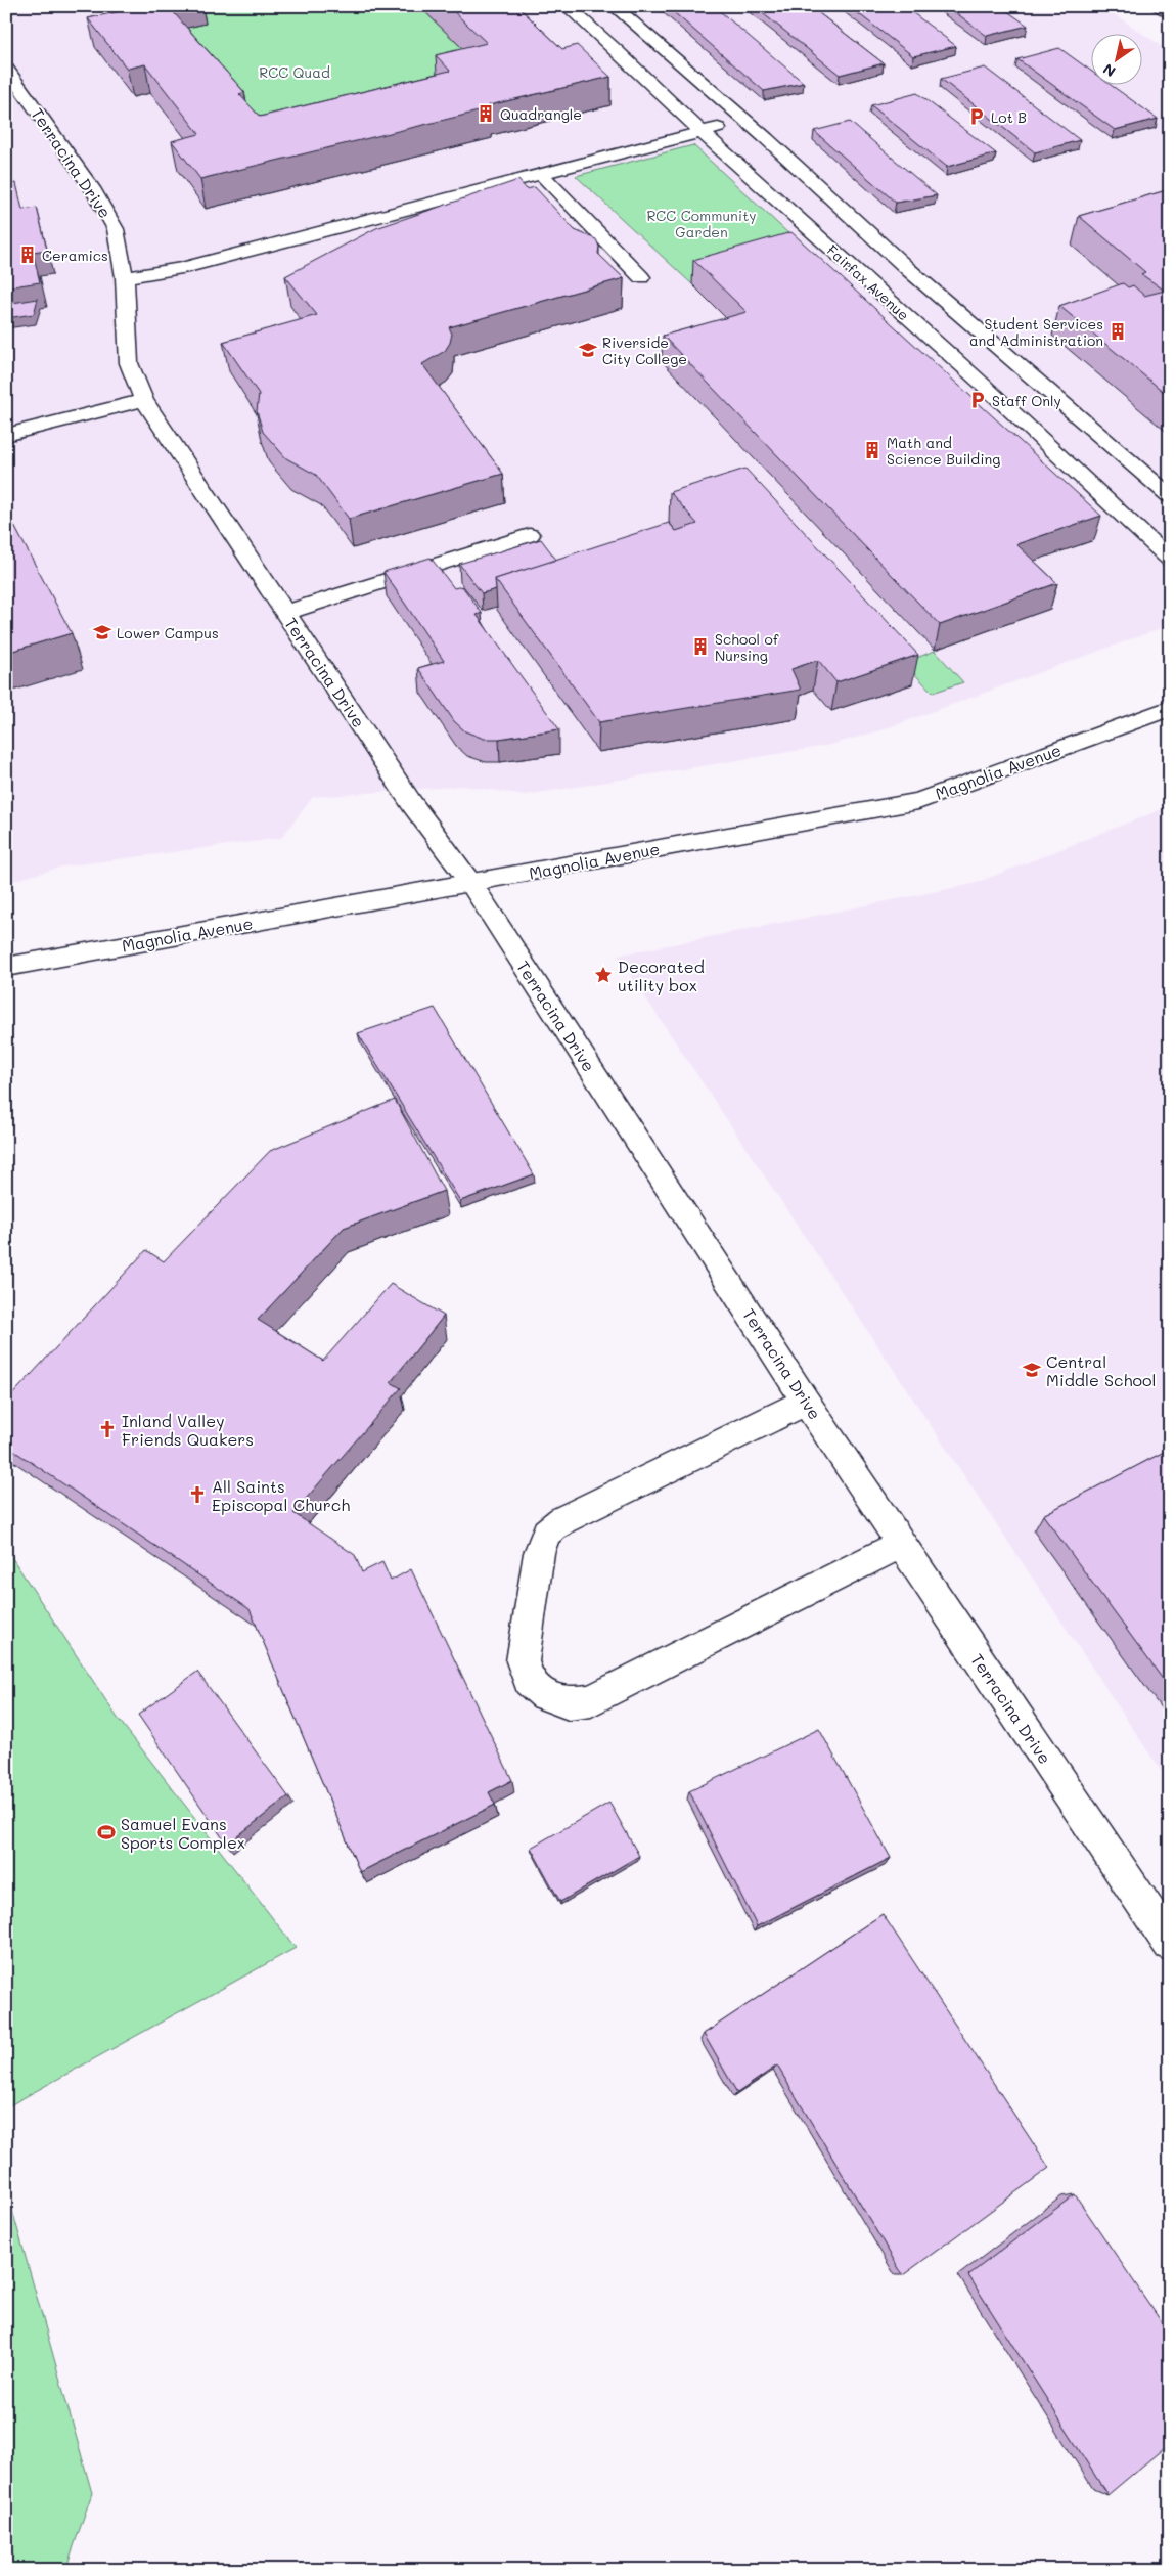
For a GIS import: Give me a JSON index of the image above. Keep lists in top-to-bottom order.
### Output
{
  "streets": {
    "main road": ["Terracina Drive", "Fairfax Avenue", "Magnolia Avenue"]
  },
  "crossings": [
    ["Terracina Drive", "Magnolia Avenue"]
  ],
  "parks": ["RCC Quad", "RCC Community Garden"],
  "places": {
    "building": [
      "Quadrangle",
      "Ceramics",
      "Student Services and Administration",
      "Math and Science Building",
      "School of Nursing"
    ],
    "parking": ["Lot B", "Staff Only"],
    "school or university": ["Riverside City College", "Lower Campus", "Central Middle School"],
    "place": ["Decorated utility box"],
    "church": ["Inland Valley Friends Quakers", "All Saints Episcopal Church"],
    "sports": ["Samuel Evans Sports Complex"]
  },
  "north": "bottom left"
}
